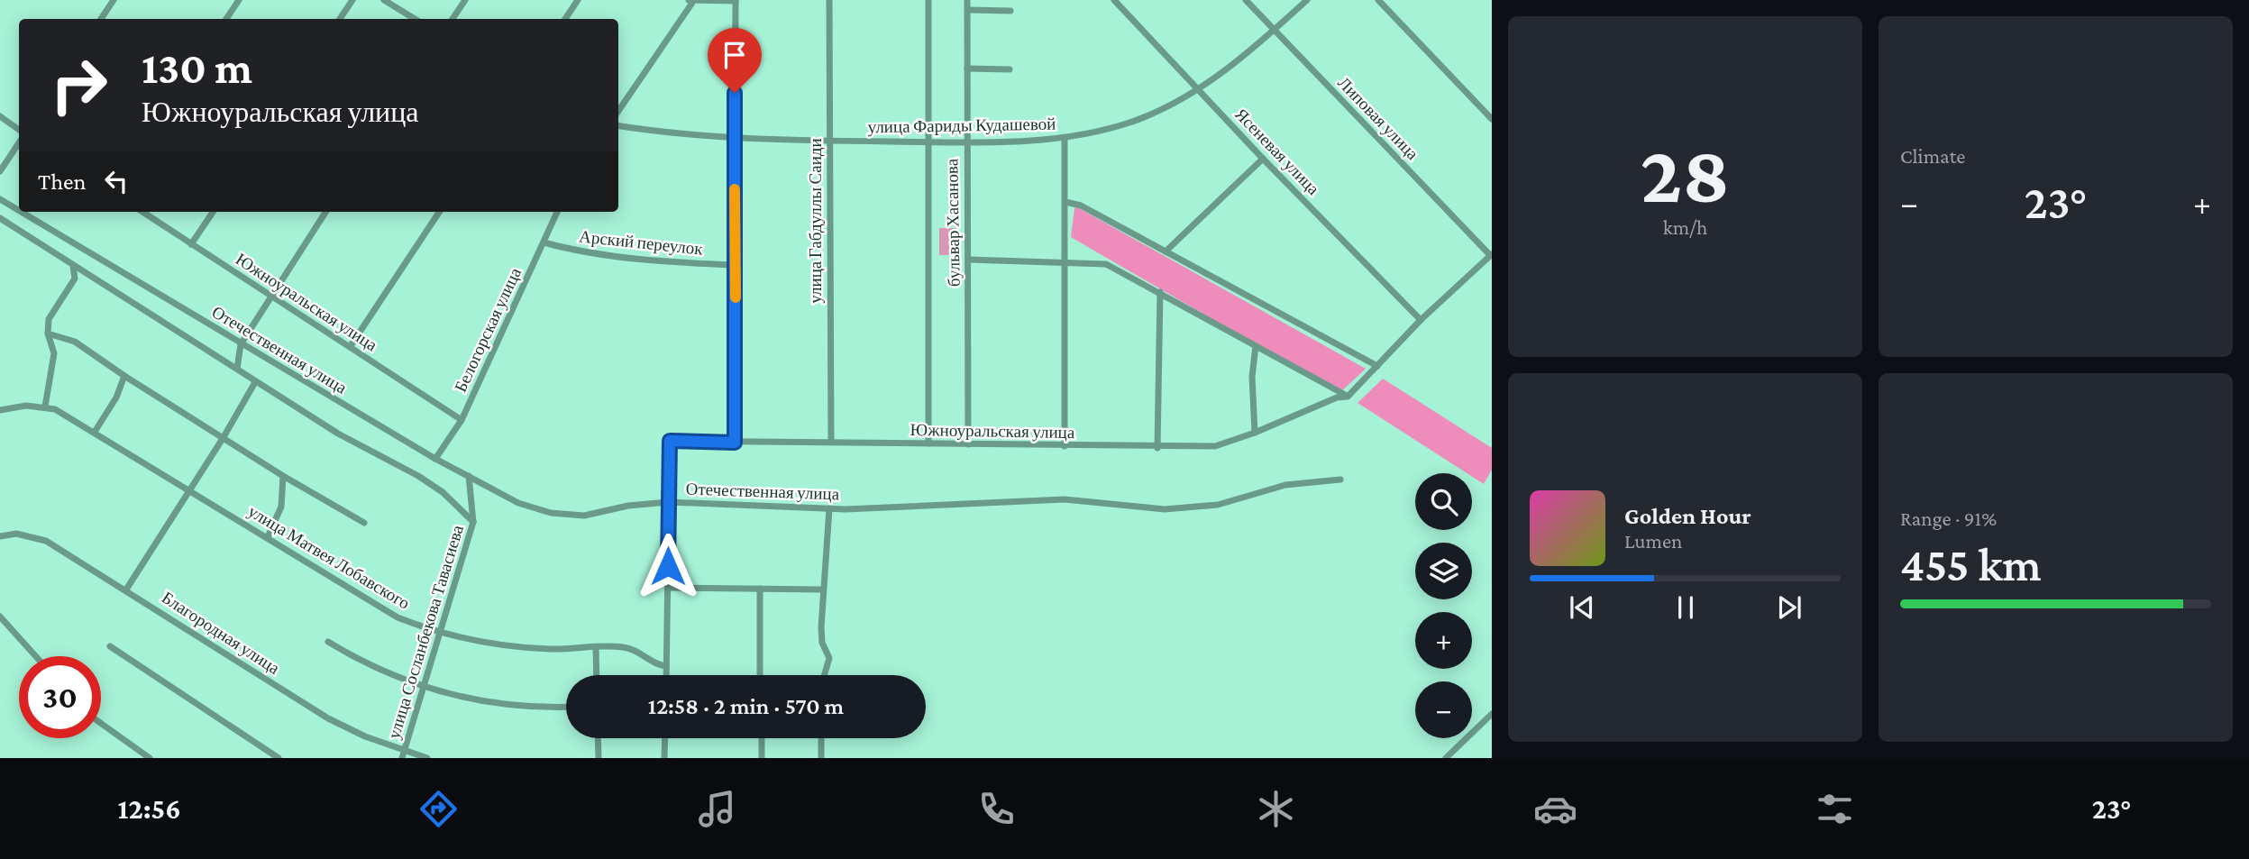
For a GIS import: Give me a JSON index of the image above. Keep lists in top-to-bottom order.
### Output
{
  "streets": {
    "street": [
      "Липовая улица",
      "улица Фариды Кудашевой",
      "Ясеневая улица",
      "улица Габдуллы Саиди",
      "бульвар Хасанова",
      "Арский переулок",
      "Южноуральская улица",
      "Белогорская улица",
      "Отечественная улица",
      "улица Матвея Лобавского",
      "улица Сосланбекова Тавасиева",
      "Благородная улица"
    ]
  },
  "crossings": [
    ["Липовая улица", "улица Фариды Кудашевой"],
    ["Липовая улица", "Южноуральская улица"],
    ["улица Фариды Кудашевой", "Ясеневая улица"],
    ["улица Фариды Кудашевой", "улица Габдуллы Саиди"],
    ["улица Фариды Кудашевой", "бульвар Хасанова"],
    ["Ясеневая улица", "Южноуральская улица"],
    ["улица Габдуллы Саиди", "Южноуральская улица"],
    ["бульвар Хасанова", "Южноуральская улица"],
    ["Арский переулок", "Белогорская улица"],
    ["Южноуральская улица", "Белогорская улица"],
    ["Южноуральская улица", "Отечественная улица"],
    ["Южноуральская улица", "улица Матвея Лобавского"],
    ["Белогорская улица", "Отечественная улица"],
    ["Отечественная улица", "улица Сосланбекова Тавасиева"],
    ["улица Матвея Лобавского", "улица Сосланбекова Тавасиева"],
    ["улица Сосланбекова Тавасиева", "Благородная улица"]
  ],
  "page": {
    "tile": [
      ["28", "km/h"],
      "Climate",
      ["Range · 91%", "455 km"]
    ],
    "turn": ["130 m", "Южноуральская улица"],
    "then": "Then",
    "heat": ["−", "23°", "+"],
    "map_buttons": ["+", "−"],
    "song": ["Golden Hour", "Lumen"],
    "limit": "30",
    "trip": "12:58 · 2 min · 570 m",
    "tabs": ["12:56", "23°"]
  }
}
